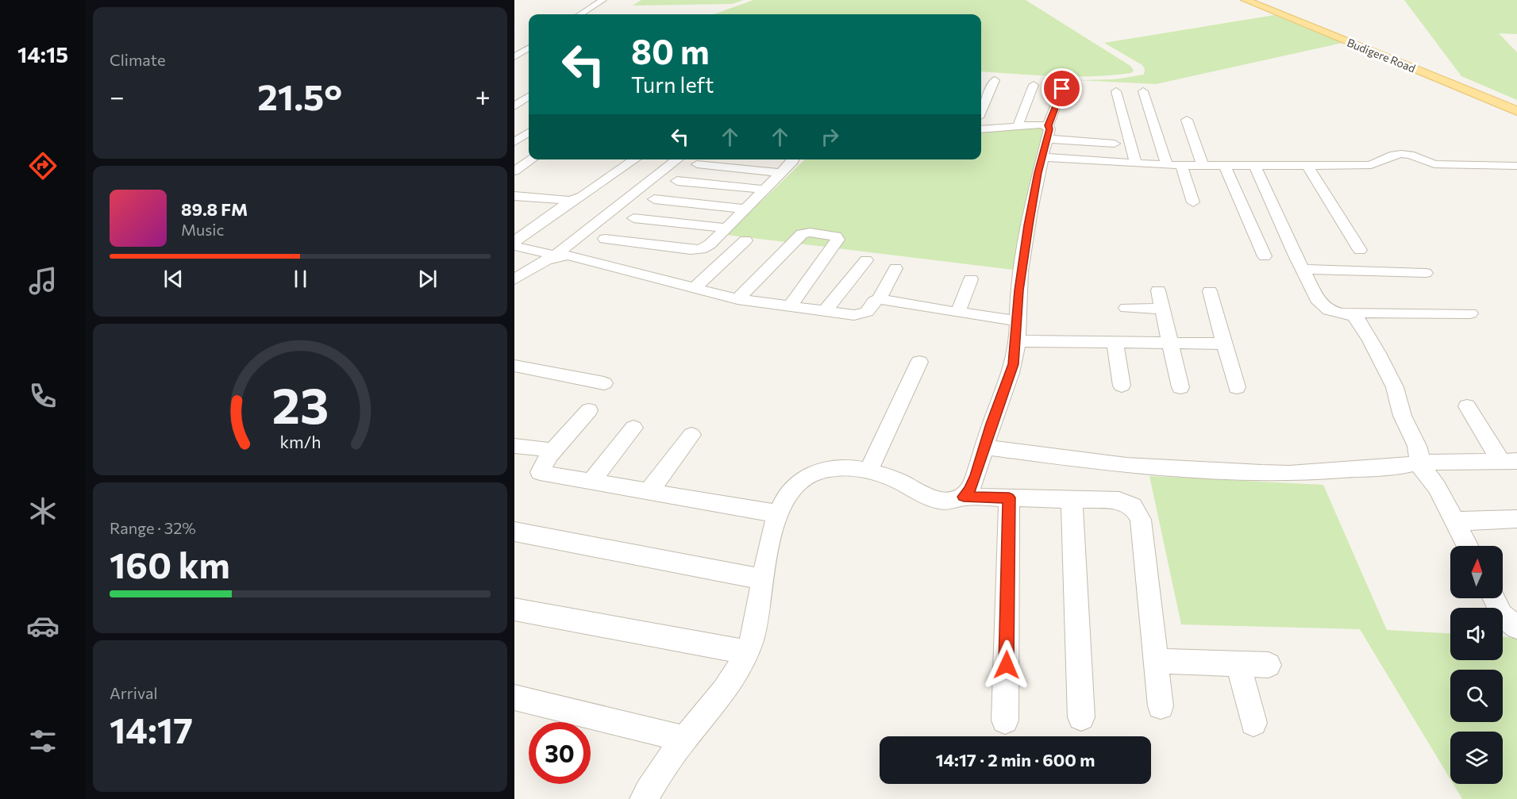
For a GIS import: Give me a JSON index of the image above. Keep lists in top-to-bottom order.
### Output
{
  "streets": {
    "main road": ["Budigere Road"]
  },
  "north": "top",
  "page": {
    "tabs": "14:15",
    "tile": [
      "Climate",
      ["Range · 32%", "160 km"],
      ["Arrival", "14:17"]
    ],
    "turn": ["80 m", "Turn left"],
    "heat": ["−", "21.5°", "+"],
    "song": ["89.8 FM", "Music"],
    "limit": "30",
    "trip": "14:17 · 2 min · 600 m",
    "gauge": ["23", "km/h"]
  }
}
